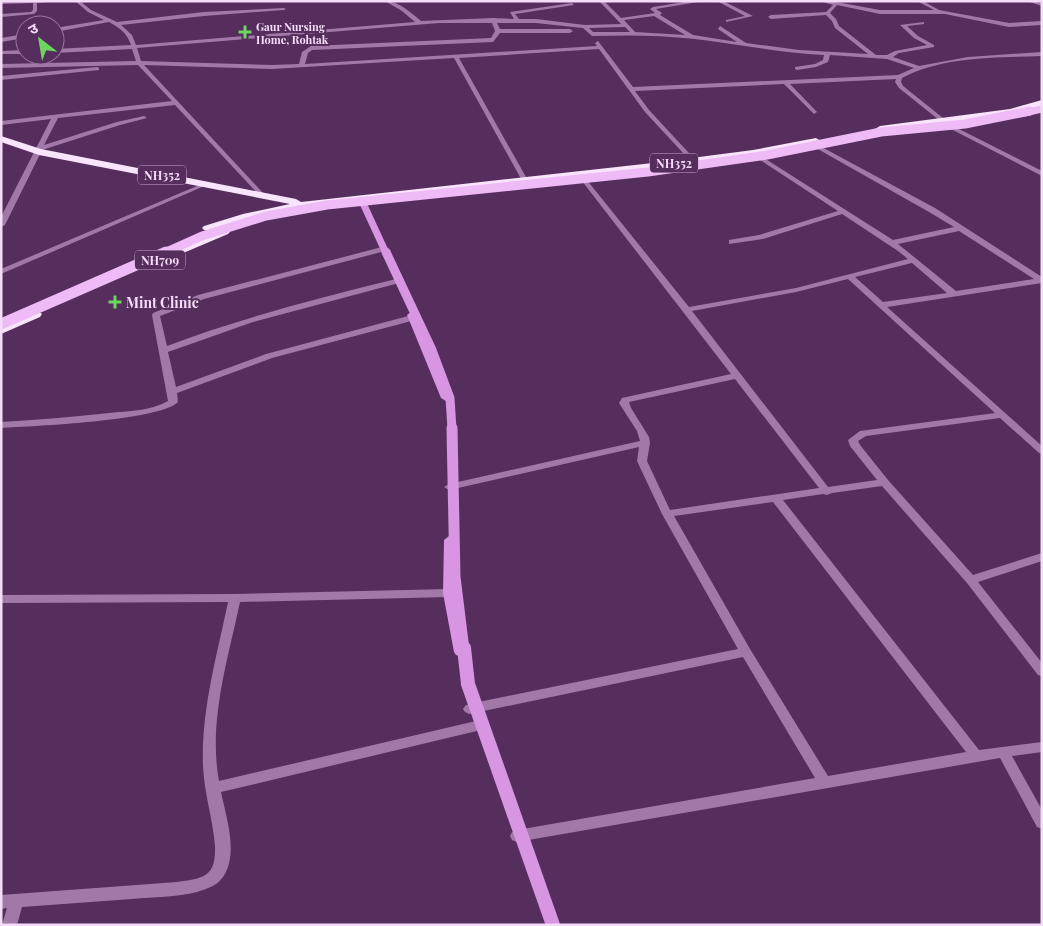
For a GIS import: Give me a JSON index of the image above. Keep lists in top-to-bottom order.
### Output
{
  "streets": {
    "highway": ["NH352", "NH709"]
  },
  "crossings": [
    ["NH352", "NH709"]
  ],
  "places": {
    "health": ["Gaur Nursing Home, Rohtak", "Mint Clinic"]
  },
  "north": "top left"
}
